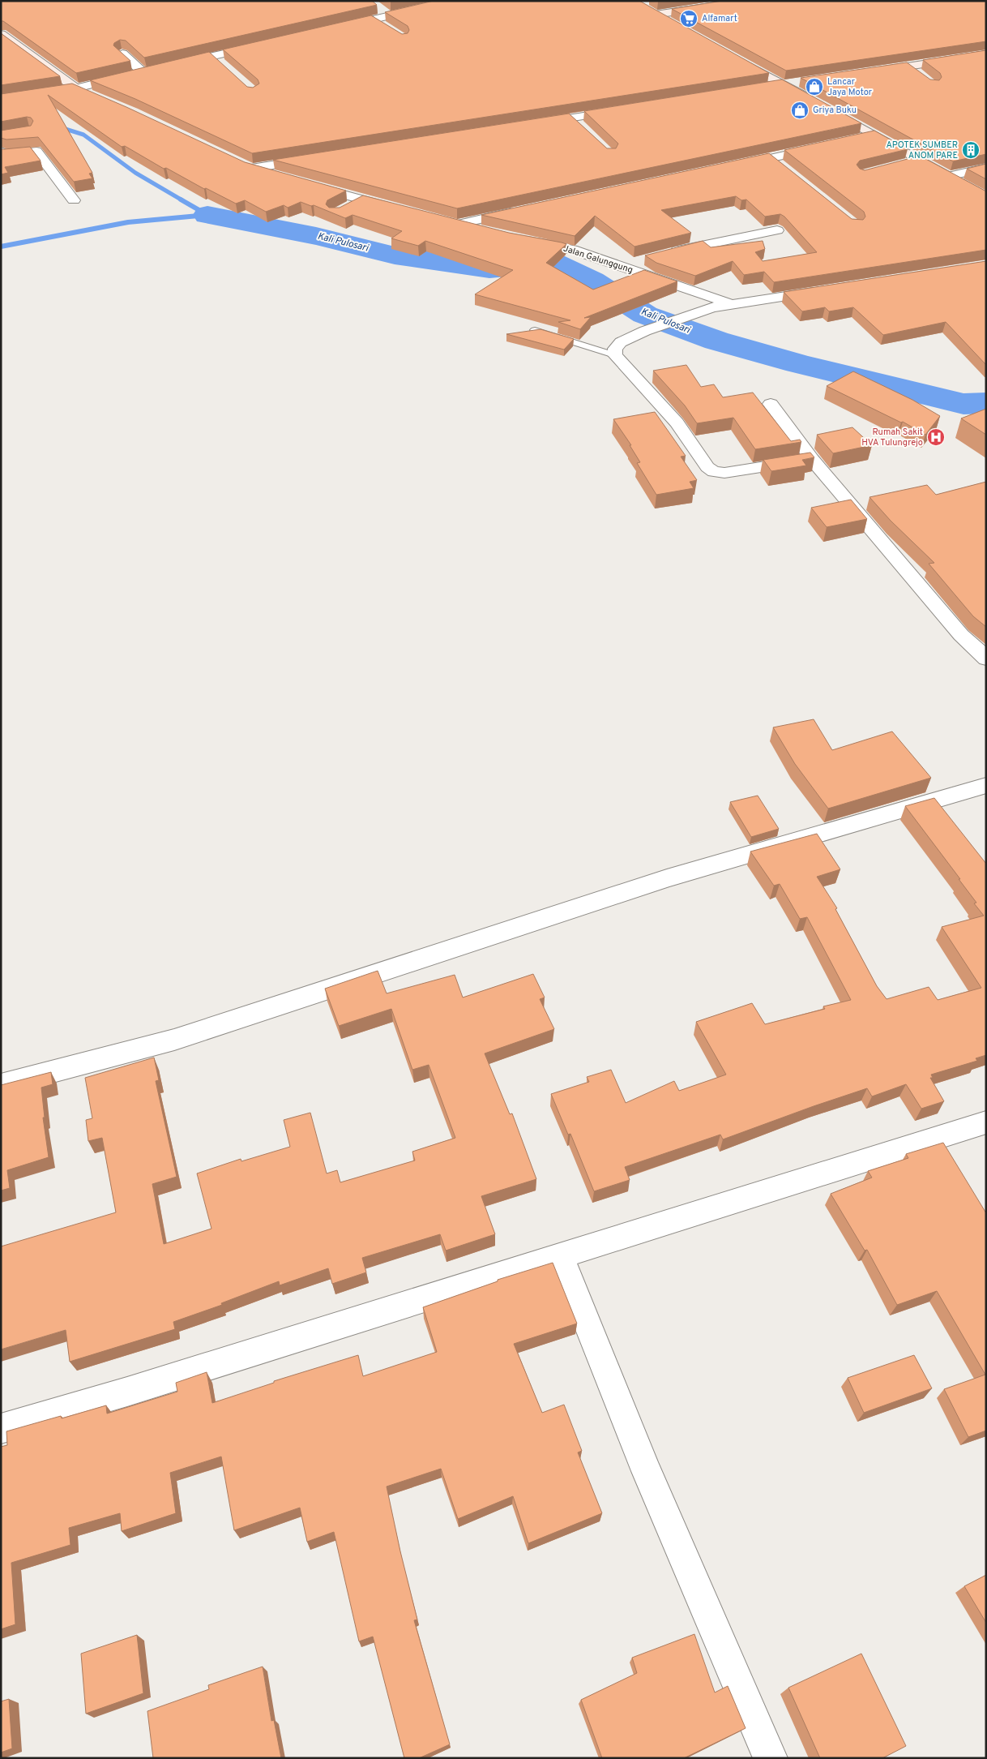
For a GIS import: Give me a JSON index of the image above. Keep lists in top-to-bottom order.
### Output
{
  "streets": {
    "street": ["Jalan Galunggung"]
  },
  "water": ["Kali Pulosari"],
  "places": {
    "supermarket": ["Alfamart"],
    "shop": ["Lancar Jaya Motor", "Griya Buku"],
    "building": ["APOTEK SUMBER ANOM PARE"],
    "hospital": ["Rumah Sakit HVA Tulungrejo"]
  }
}
